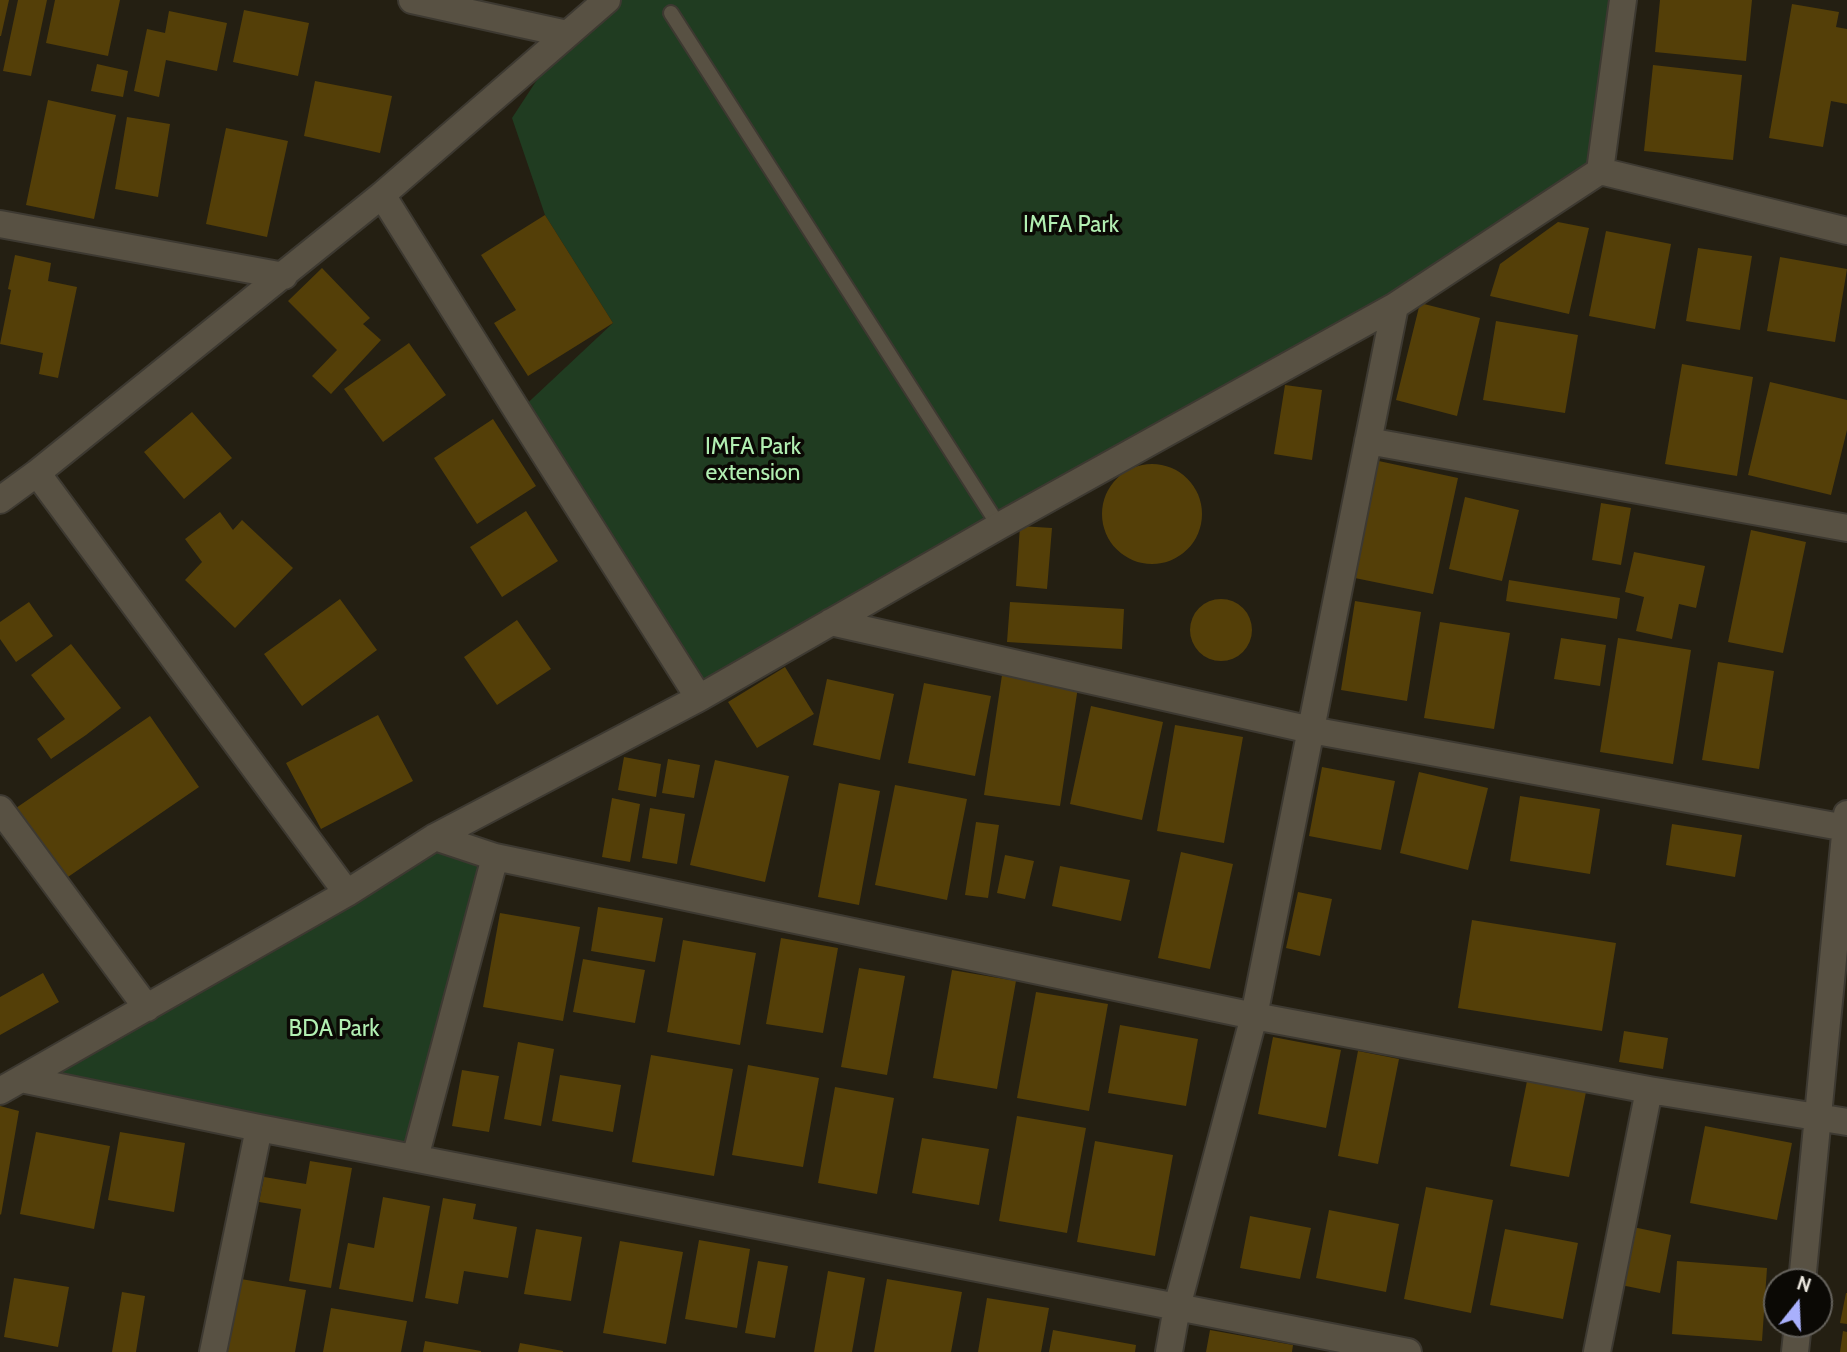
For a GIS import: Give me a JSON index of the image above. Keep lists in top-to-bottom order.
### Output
{
  "parks": ["IMFA Park", "IMFA Park extension", "BDA Park"],
  "north": "top"
}
